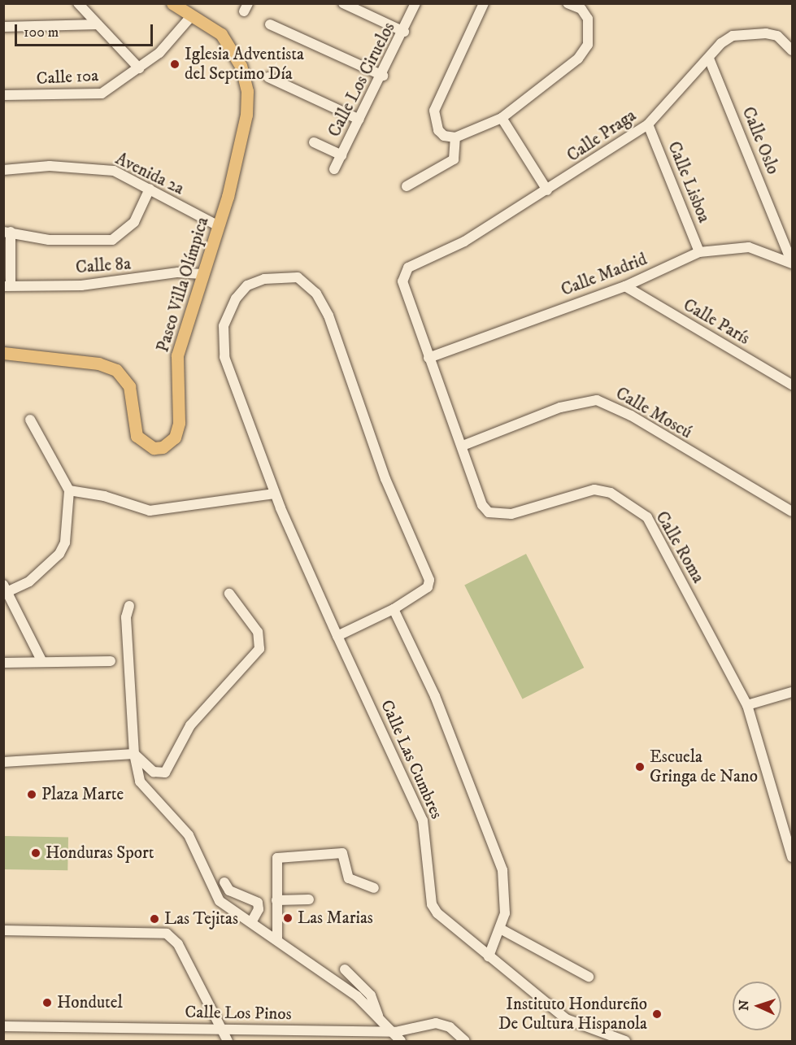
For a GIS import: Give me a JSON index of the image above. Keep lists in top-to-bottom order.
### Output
{
  "streets": {
    "main road": ["Paseo Villa Olímpica"],
    "street": [
      "Calle 10a",
      "Calle Los Ciruelos",
      "Calle Praga",
      "Calle Oslo",
      "Avenida 2a",
      "Calle Lisboa",
      "Calle 8a",
      "Calle Madrid",
      "Calle París",
      "Calle Moscú",
      "Calle Roma",
      "Calle Las Cumbres",
      "Calle Los Pinos"
    ]
  },
  "crossings": [
    ["Calle 10a", "Paseo Villa Olímpica"],
    ["Calle Praga", "Calle Oslo"],
    ["Calle Praga", "Calle Lisboa"],
    ["Calle Praga", "Calle Roma"],
    ["Calle Oslo", "Calle Madrid"],
    ["Avenida 2a", "Paseo Villa Olímpica"],
    ["Calle Lisboa", "Calle Madrid"],
    ["Calle 8a", "Paseo Villa Olímpica"],
    ["Calle Madrid", "Calle París"],
    ["Calle Madrid", "Calle Roma"],
    ["Calle Moscú", "Calle Roma"]
  ],
  "places": [
    "Iglesia Adventista del Septimo Día",
    "Escuela Gringa de Nano",
    "Plaza Marte",
    "Honduras Sport",
    "Las Marias",
    "Las Tejitas",
    "Hondutel",
    "Instituto Hondureño De Cultura Hispanola"
  ],
  "scale_bar": "100 m",
  "north": "left"
}
